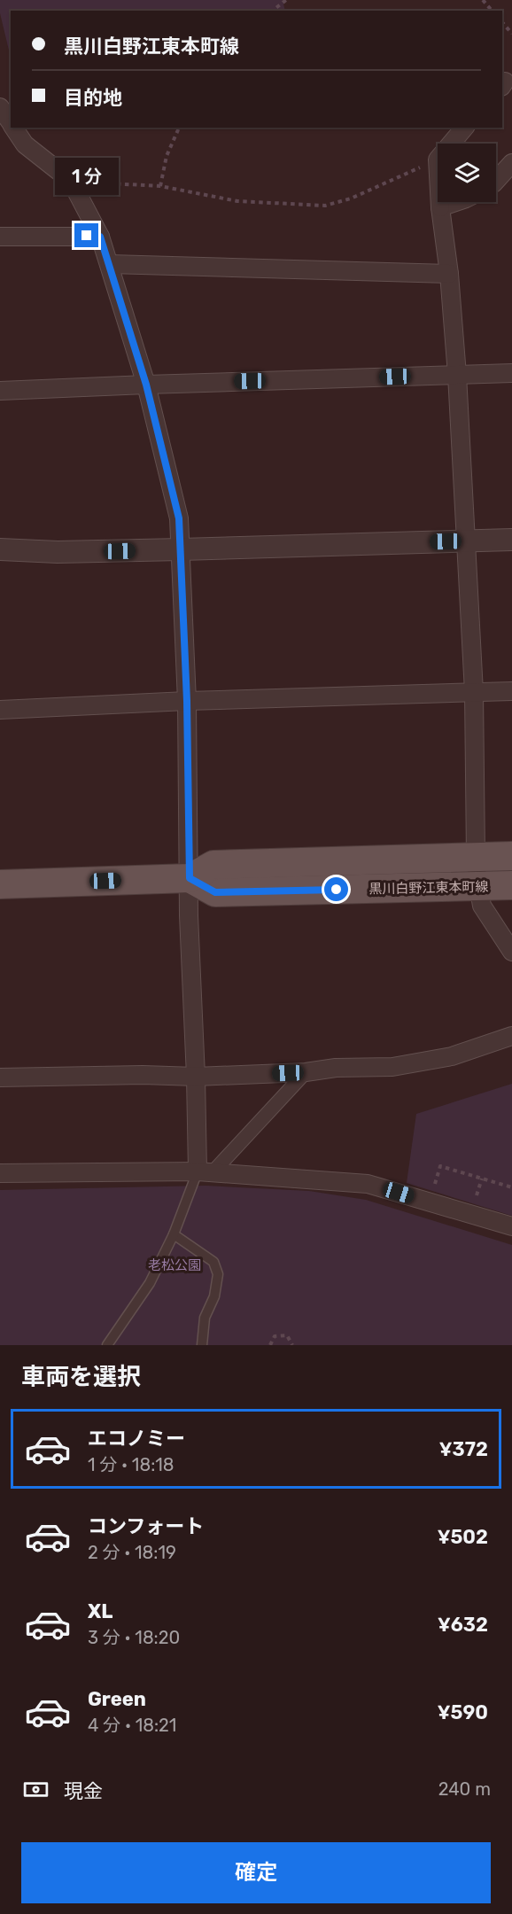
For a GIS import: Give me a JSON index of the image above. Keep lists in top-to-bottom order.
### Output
{
  "streets": {
    "main road": ["黒川白野江東本町線"]
  },
  "parks": ["老松公園"],
  "page": {
    "banner": ["黒川白野江東本町線", "目的地"],
    "bubble": "1 分",
    "heading": "車両を選択",
    "list": [
      {
        "name": "エコノミー",
        "note": "1 分 · 18:18",
        "value": "¥372"
      },
      {
        "name": "コンフォート",
        "note": "2 分 · 18:19",
        "value": "¥502"
      },
      {
        "name": "XL",
        "note": "3 分 · 18:20",
        "value": "¥632"
      },
      {
        "name": "Green",
        "note": "4 分 · 18:21",
        "value": "¥590"
      }
    ],
    "pay": ["現金", "240 m"],
    "buttons": "確定"
  }
}
